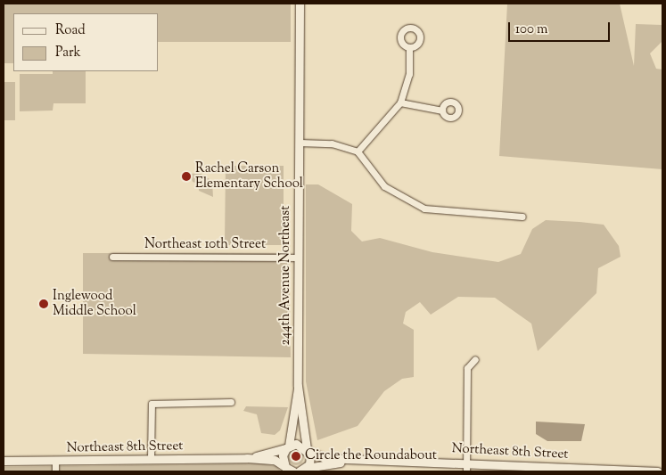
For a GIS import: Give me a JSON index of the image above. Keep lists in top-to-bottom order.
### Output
{
  "streets": {
    "street": ["Northeast 10th Street", "244th Avenue Northeast", "Northeast 8th Street"]
  },
  "crossings": [
    ["Northeast 10th Street", "244th Avenue Northeast"],
    ["244th Avenue Northeast", "Northeast 8th Street"]
  ],
  "places": ["Rachel Carson Elementary School", "Inglewood Middle School", "Circle the Roundabout"],
  "legend": ["Road", "Park"],
  "scale_bar": "100 m"
}
